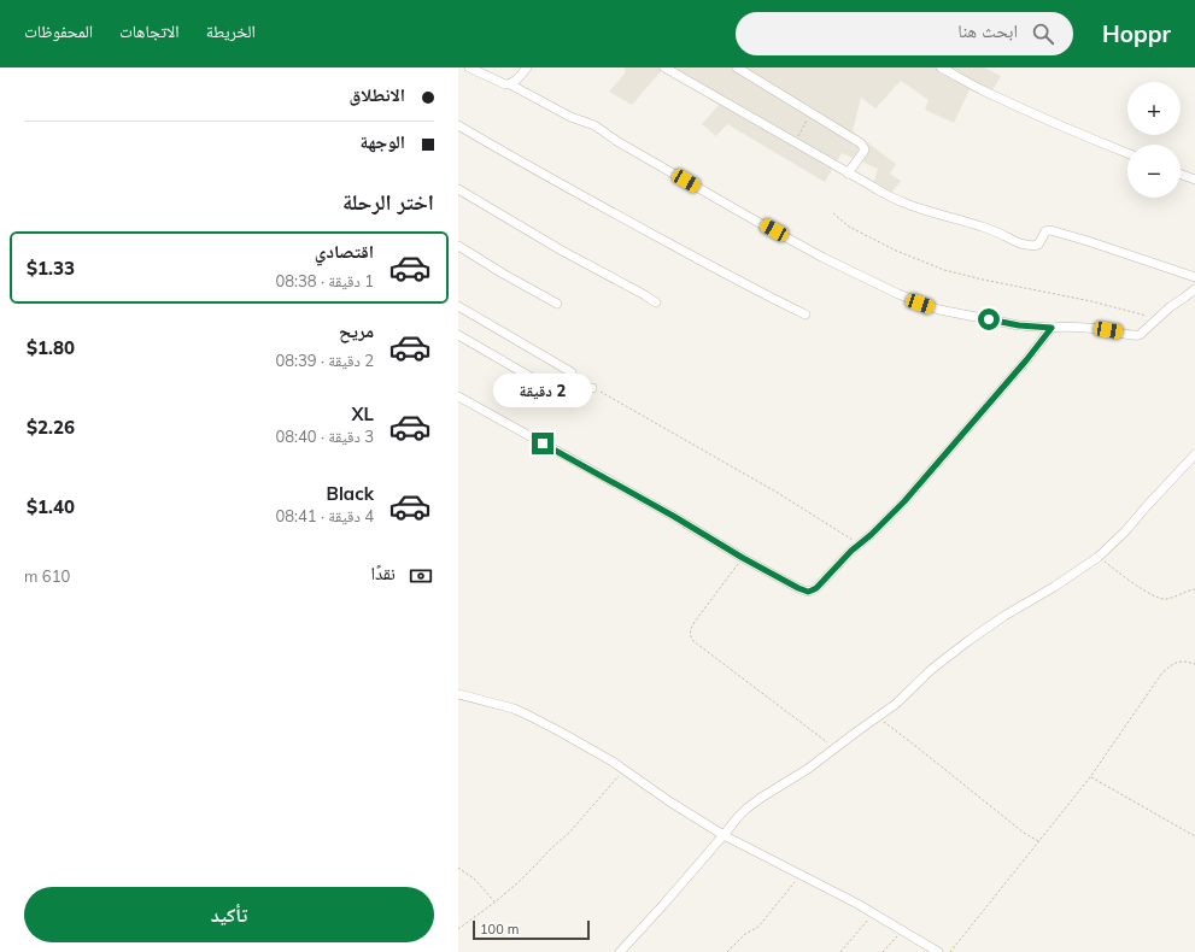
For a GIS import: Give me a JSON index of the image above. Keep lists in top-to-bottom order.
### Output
{
  "scale_bar": "100 m",
  "page": {
    "header": "Hoppr",
    "search": "ابحث هنا",
    "nav": ["الخريطة", "الاتجاهات", "المحفوظات"],
    "banner": ["الانطلاق", "الوجهة"],
    "map_buttons": ["+", "−"],
    "heading": "اختر الرحلة",
    "list": [
      {
        "name": "اقتصادي",
        "note": "1 دقيقة · 08:38",
        "value": "$1.33"
      },
      {
        "name": "مريح",
        "note": "2 دقيقة · 08:39",
        "value": "$1.80"
      },
      {
        "name": "XL",
        "note": "3 دقيقة · 08:40",
        "value": "$2.26"
      },
      {
        "name": "Black",
        "note": "4 دقيقة · 08:41",
        "value": "$1.40"
      }
    ],
    "bubble": "2 دقيقة",
    "pay": ["نقدًا", "610 m"],
    "buttons": "تأكيد",
    "scale": "100 m"
  }
}
